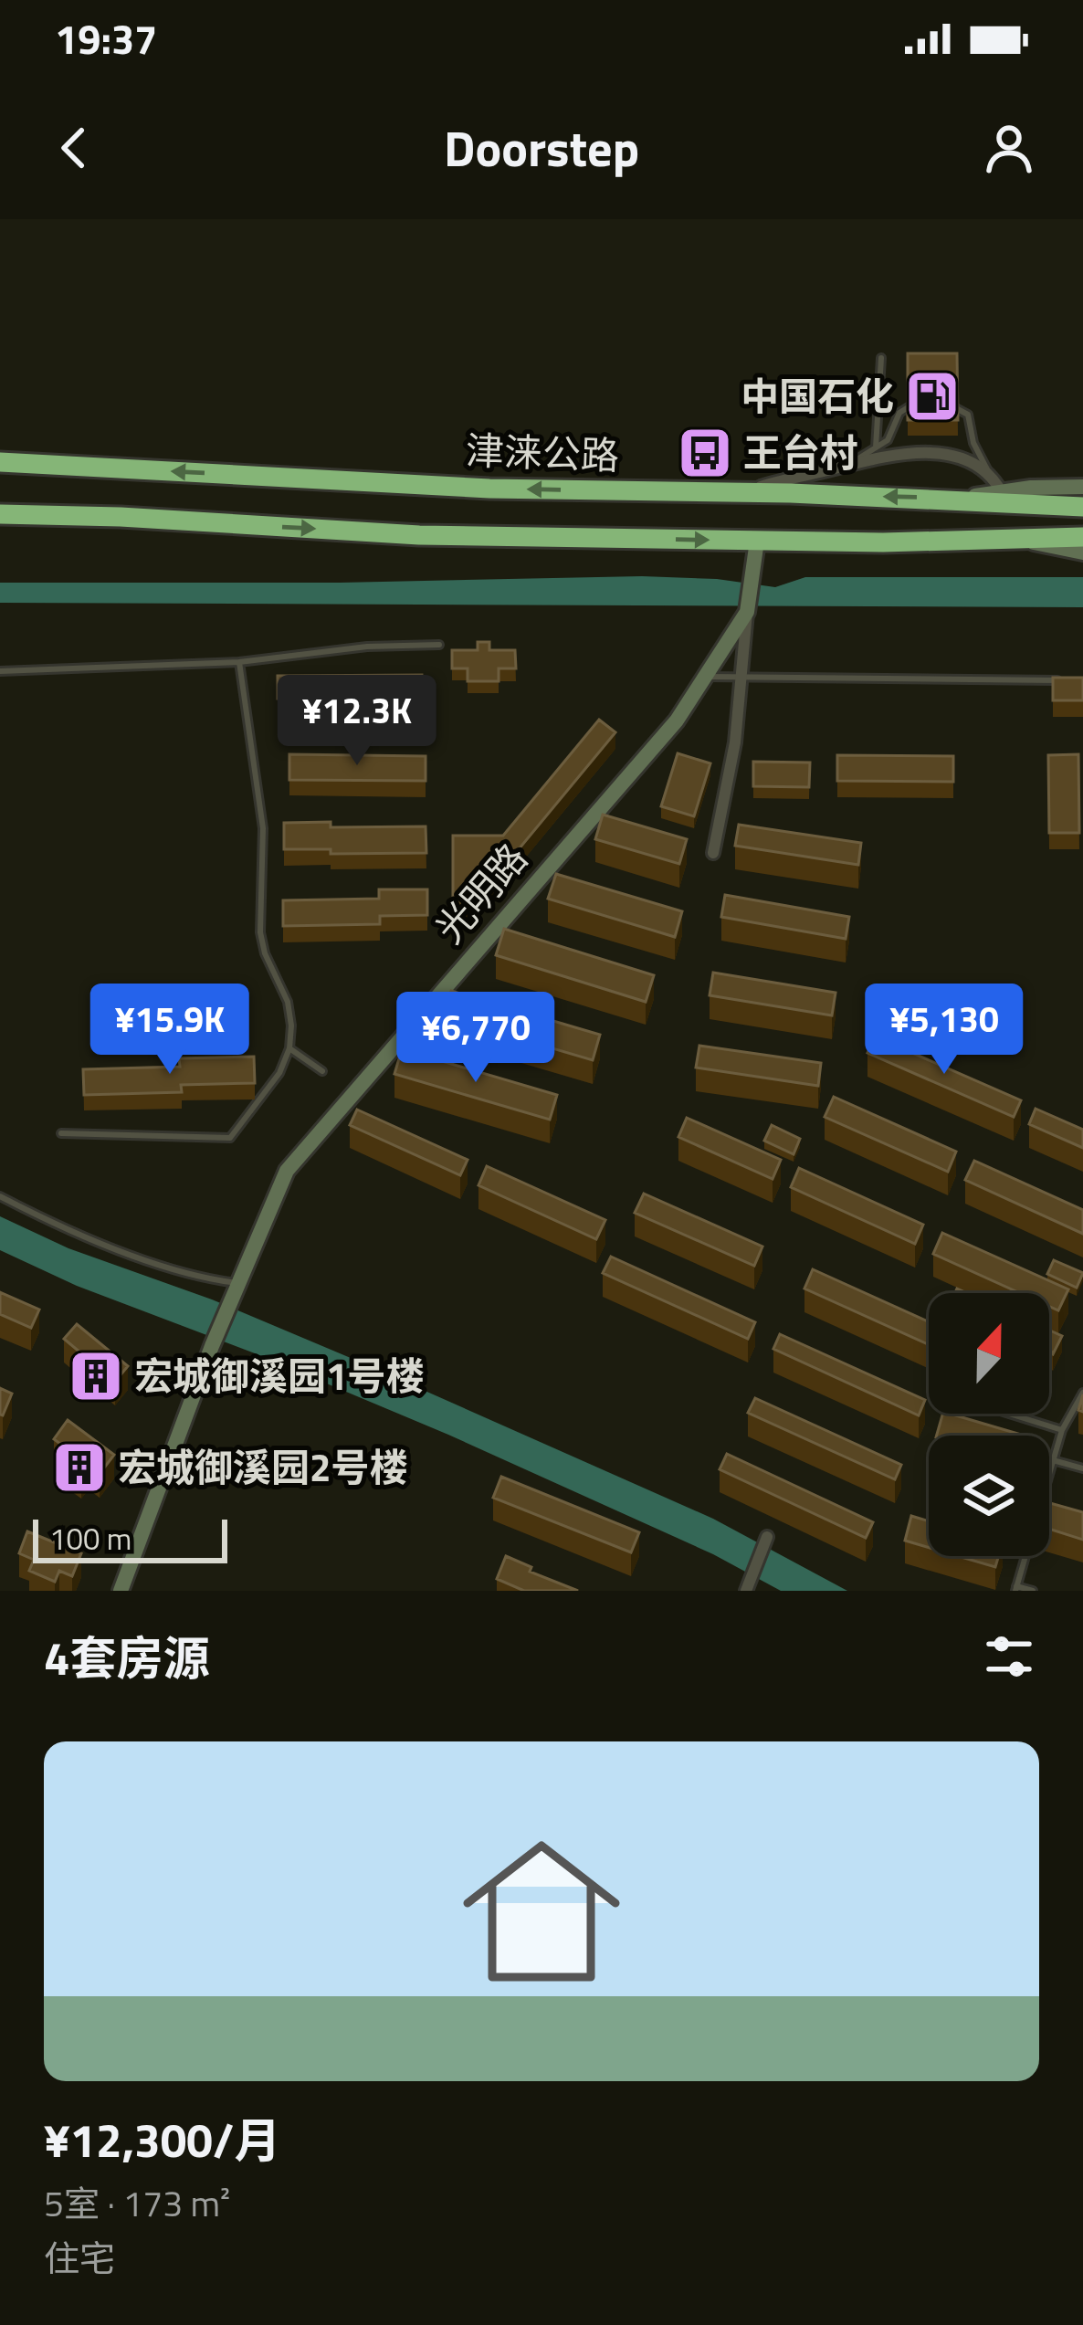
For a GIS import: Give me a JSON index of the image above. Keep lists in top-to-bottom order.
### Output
{
  "streets": {
    "highway": ["津涞公路"],
    "street": ["光明路"]
  },
  "places": {
    "fuel station": ["中国石化"],
    "bus stop": ["王台村"],
    "building": ["宏城御溪园1号楼", "宏城御溪园2号楼"]
  },
  "scale_bar": "100 m",
  "north": "top",
  "page": {
    "status": "19:37",
    "header": "Doorstep",
    "price": [
      "¥12.3K",
      "¥15.9K",
      "¥5,130",
      "¥6,770"
    ],
    "scale": "100 m",
    "heading": "4套房源",
    "list": [
      {
        "name": "¥12,300/月",
        "note": "5室 · 173 m² · 住宅"
      }
    ]
  }
}
